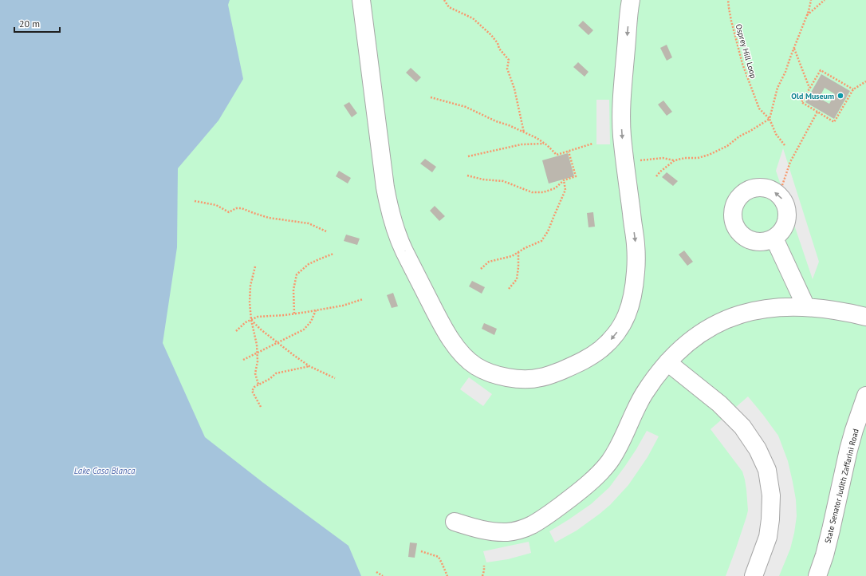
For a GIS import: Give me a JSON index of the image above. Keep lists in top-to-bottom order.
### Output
{
  "streets": {
    "street": ["State Senator Judith Zaffarini Road"],
    "path": ["Osprey Hill Loop"]
  },
  "water": ["Lake Casa Blanca"],
  "places": ["Old Museum"],
  "scale_bar": "20 m"
}
